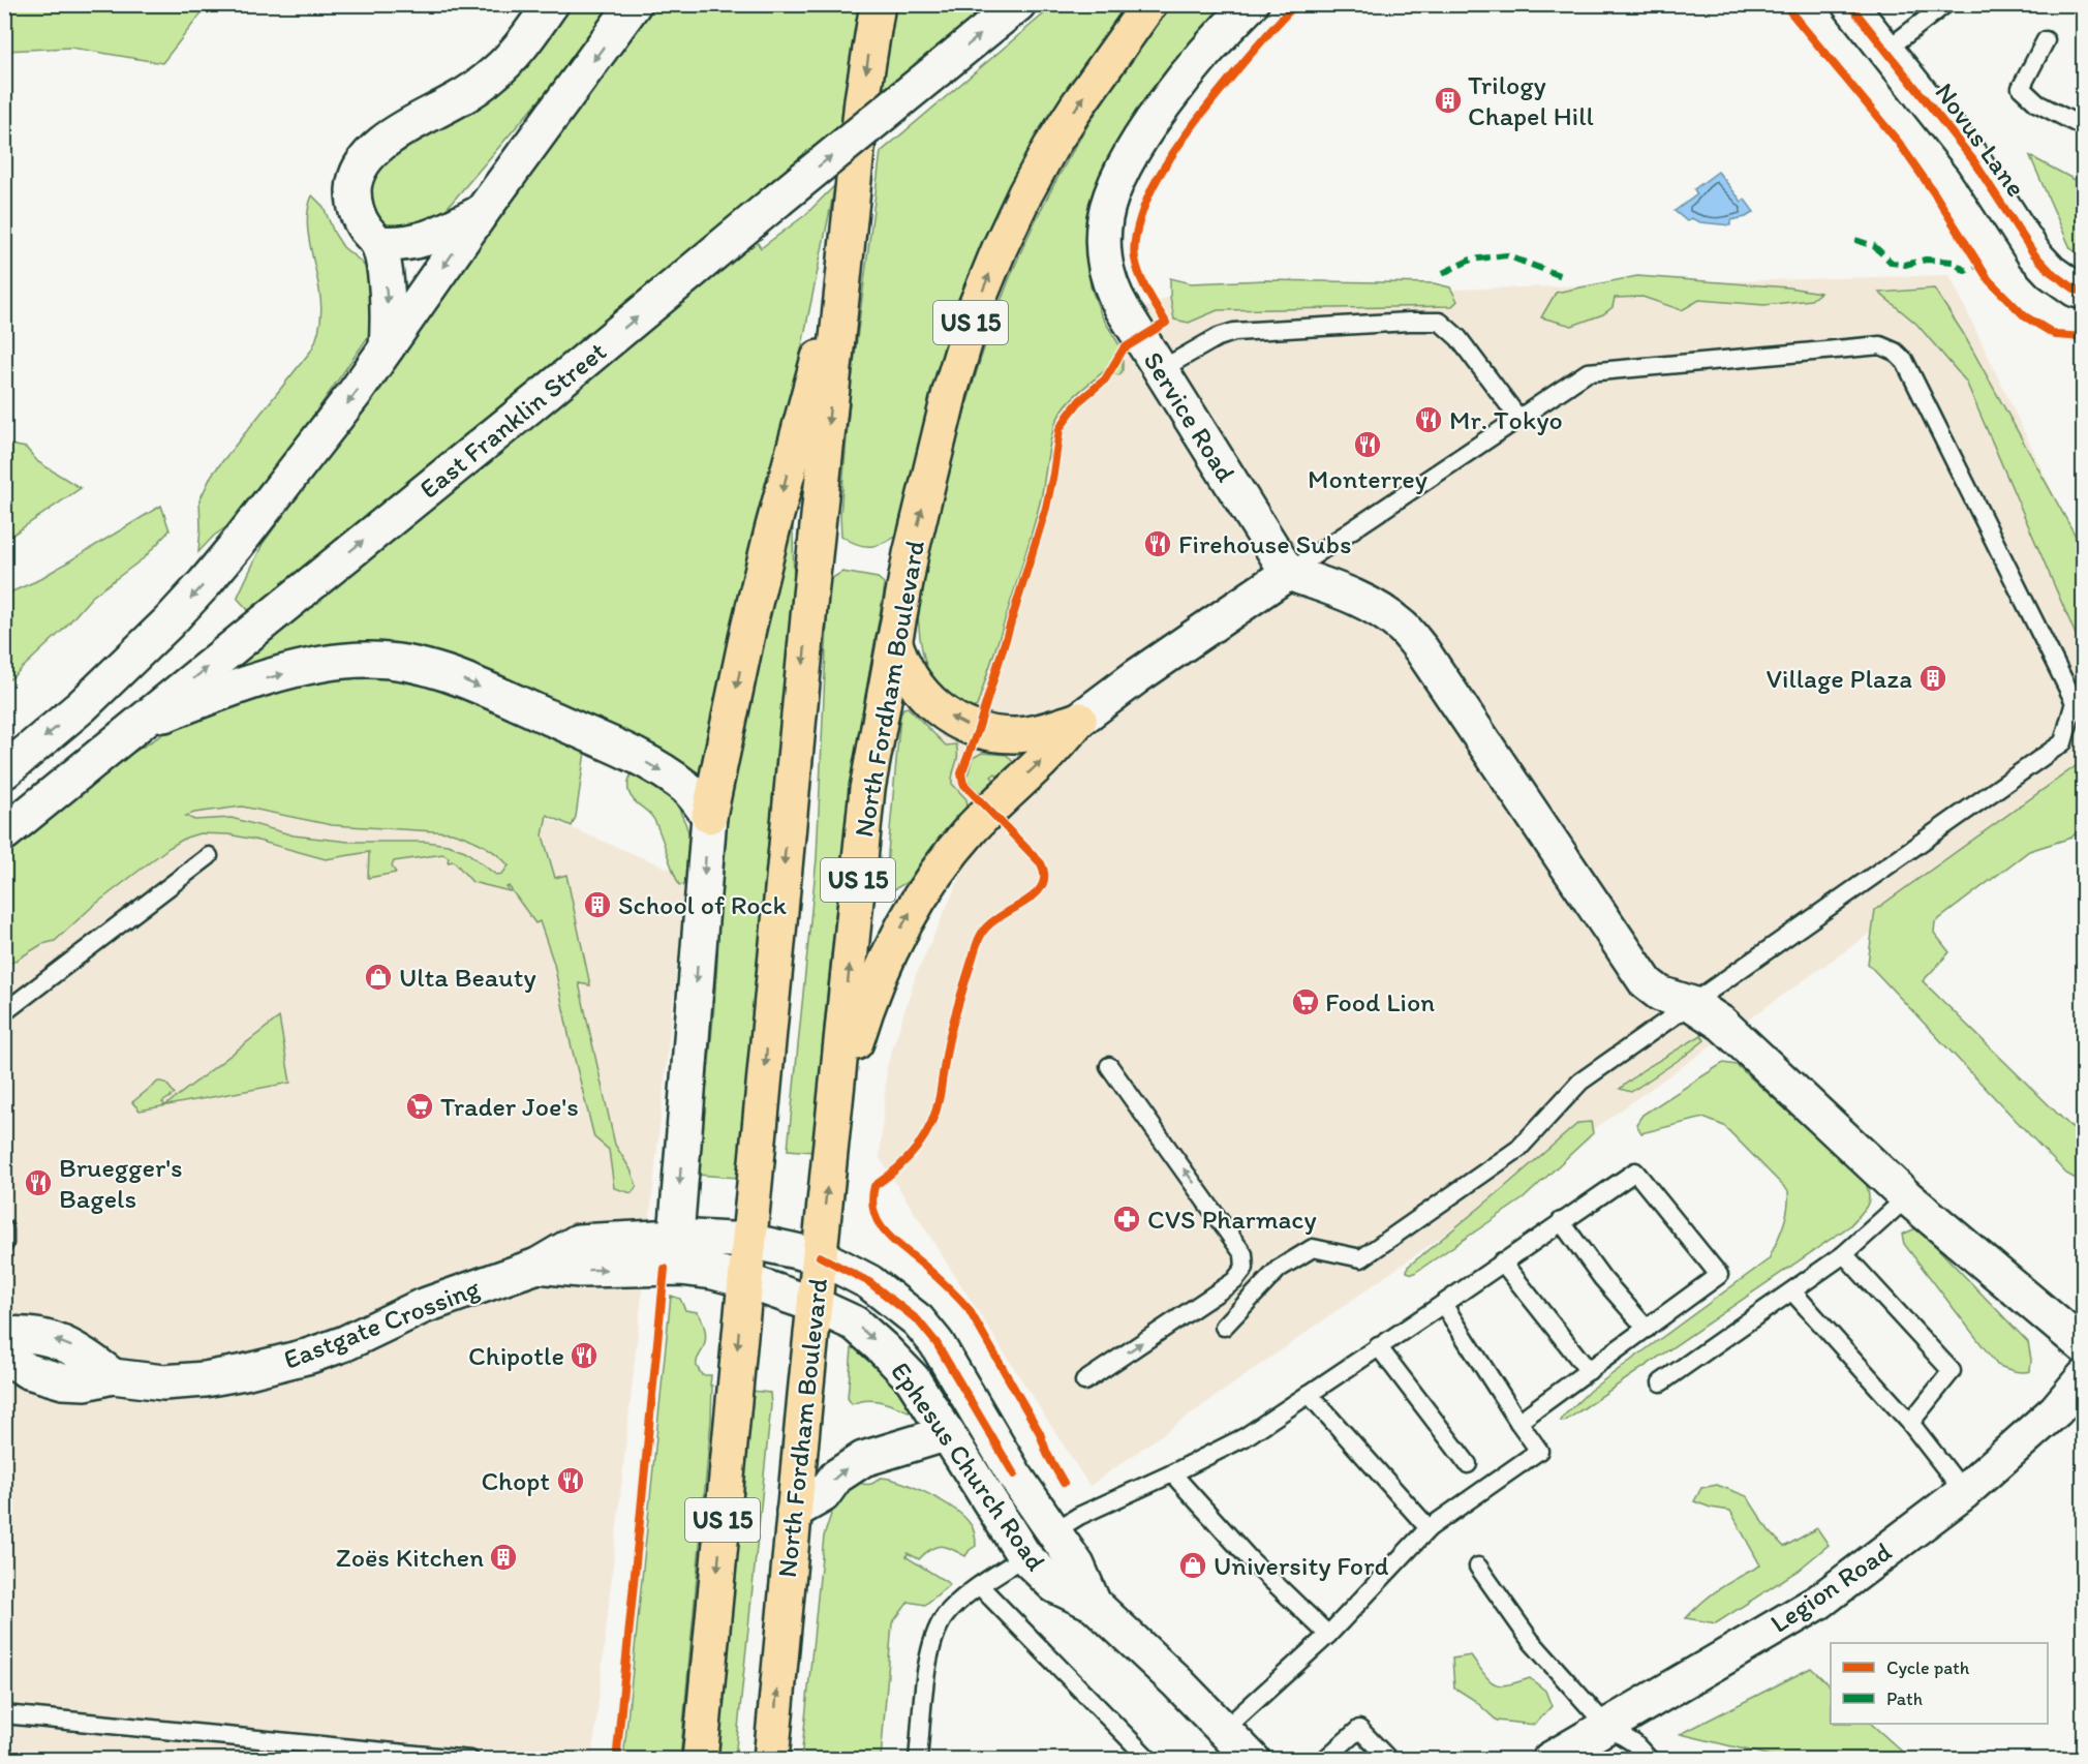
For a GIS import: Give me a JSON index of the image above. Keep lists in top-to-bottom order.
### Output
{
  "streets": {
    "highway": ["US 15", "North Fordham Boulevard"],
    "street": [
      "Novus Lane",
      "Service Road",
      "East Franklin Street",
      "Eastgate Crossing",
      "Ephesus Church Road",
      "Legion Road"
    ]
  },
  "crossings": [
    ["US 15", "Eastgate Crossing"],
    ["US 15", "Ephesus Church Road"],
    ["North Fordham Boulevard", "Ephesus Church Road"],
    ["Eastgate Crossing", "Ephesus Church Road"]
  ],
  "places": {
    "building": [
      "Trilogy Chapel Hill",
      "Village Plaza",
      "School of Rock",
      "Zoës Kitchen"
    ],
    "restaurant": [
      "Mr. Tokyo",
      "Monterrey",
      "Firehouse Subs",
      "Bruegger's Bagels",
      "Chipotle",
      "Chopt"
    ],
    "shop": ["Ulta Beauty", "University Ford"],
    "supermarket": ["Food Lion", "Trader Joe's"],
    "pharmacy": ["CVS Pharmacy"]
  },
  "legend": ["Cycle path", "Path"]
}
